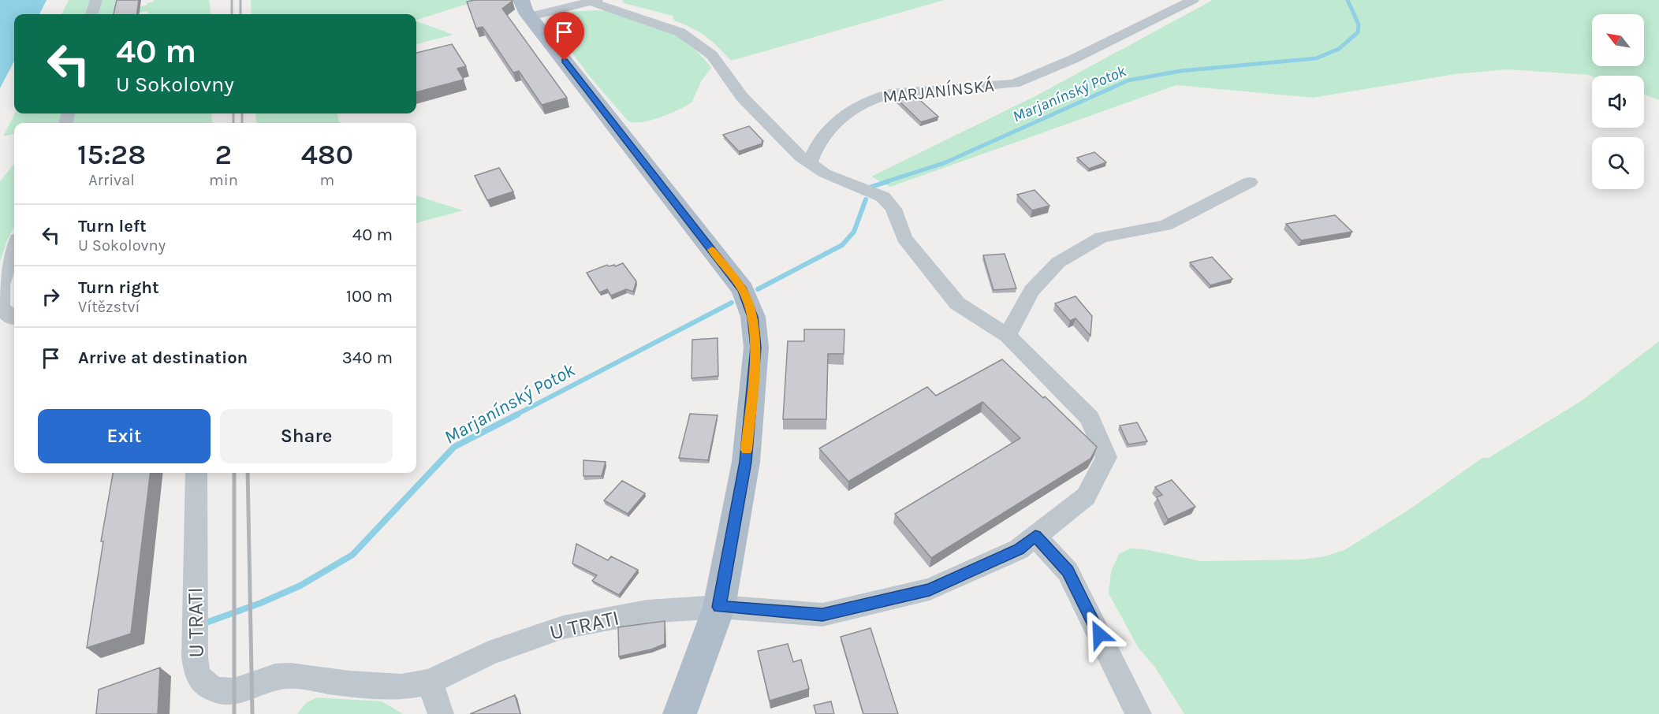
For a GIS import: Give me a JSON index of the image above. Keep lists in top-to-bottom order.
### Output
{
  "streets": {
    "street": ["MARJANÍNSKÁ", "U TRATI"]
  },
  "water": ["Marjanínský Potok"],
  "north": "top left",
  "page": {
    "turn": ["40 m", "U Sokolovny"],
    "eta": [
      "15:28",
      "Arrival",
      "2",
      "min",
      "480",
      "m"
    ],
    "list": [
      {
        "name": "Turn left",
        "note": "U Sokolovny",
        "value": "40 m"
      },
      {
        "name": "Turn right",
        "note": "Vítězství",
        "value": "100 m"
      },
      {
        "name": "Arrive at destination",
        "value": "340 m"
      }
    ],
    "buttons": ["Exit", "Share"]
  }
}
